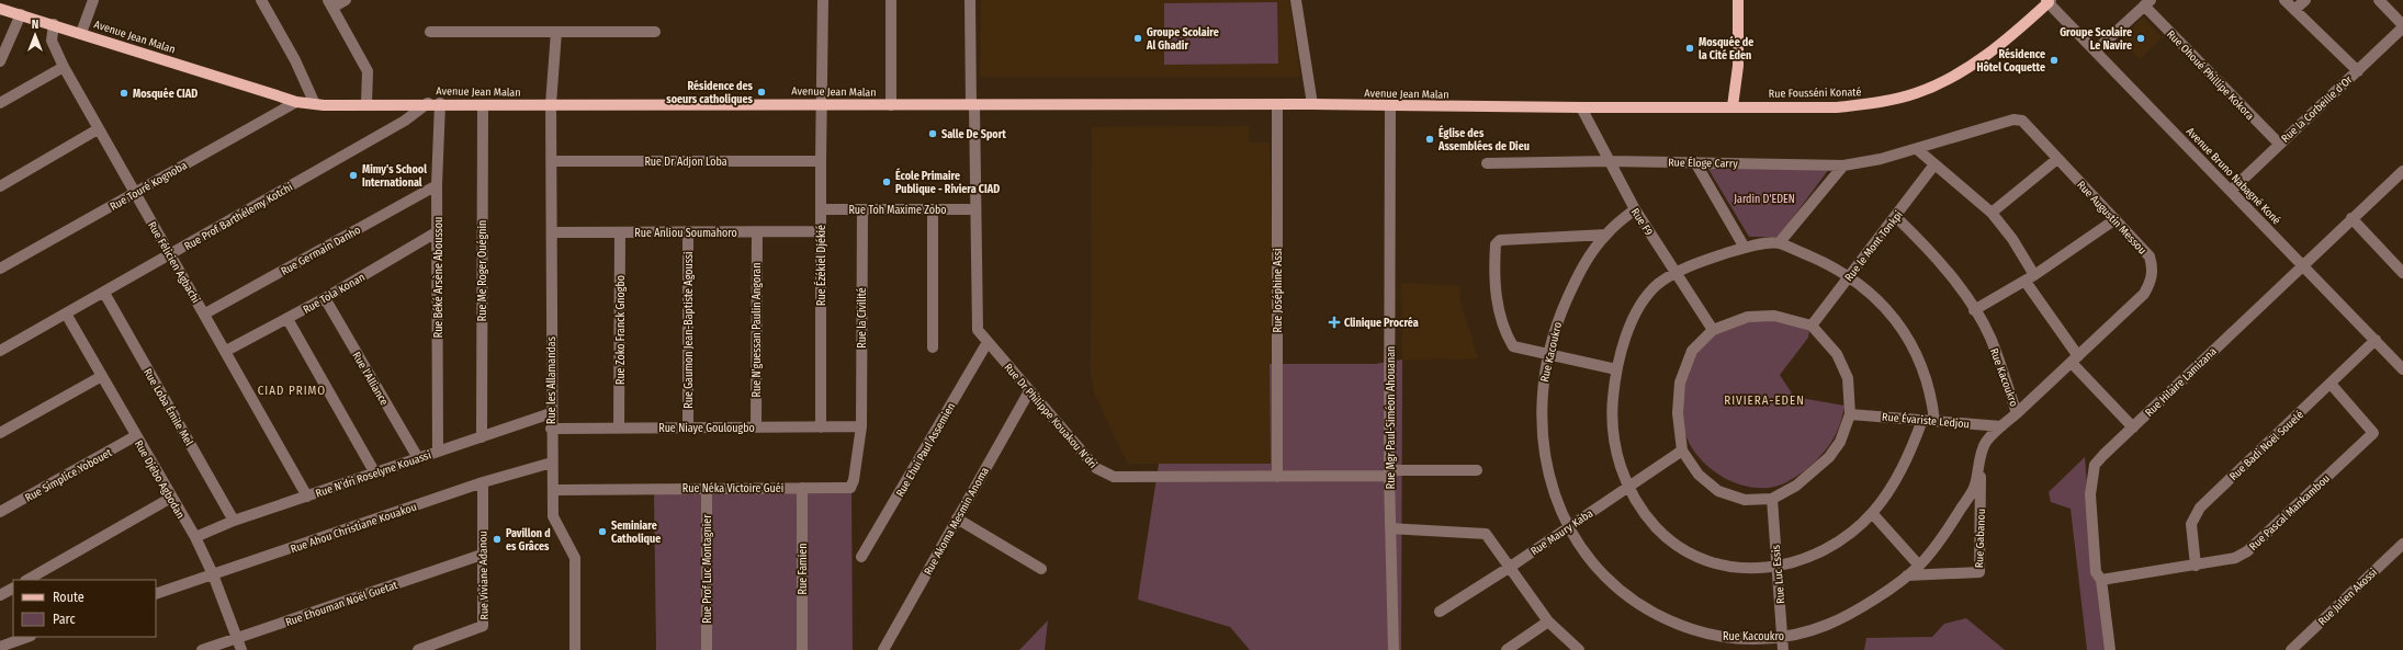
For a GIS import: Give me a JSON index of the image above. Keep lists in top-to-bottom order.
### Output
{
  "streets": {
    "main road": ["Avenue Jean Malan", "Rue Fousséni Konaté"],
    "street": [
      "Rue Ohoué Phillipe Kokora",
      "Rue la Corbeille d'Or",
      "Rue Dr Adjon Loba",
      "Rue Éloge Carry",
      "Avenue Bruno Nabagné Koné",
      "Rue Touré Kognoba",
      "Rue Toh Maxime Zobo",
      "Rue Prof Barthélemy Kotchi",
      "Rue Augustin Messou",
      "Rue F9",
      "Rue Anliou Soumahoro",
      "Rue le Mont Tonkpi",
      "Rue Germain Danho",
      "Rue Félicien Agbachi",
      "Rue Ézékiel Djékié",
      "Rue Me Roger Ouégnin",
      "Rue Béké Arsène Aboussou",
      "Rue Joséphine Assi",
      "Rue Tola Konan",
      "Rue la Civilité",
      "Rue Zoko Franck Gnogbo",
      "Rue Gaumon Jean-Baptiste Agoussi",
      "Rue N'guessan Paulin Angoran",
      "Rue Kacoukro",
      "Rue l'Alliance",
      "Rue les Allamandas",
      "Rue Hilaire Lamizana",
      "Rue Loba Émile Mel",
      "Rue Dr Philippe Kouakou N'dri",
      "Rue Mgr Paul-Siméon Ahouanan",
      "Rue Évariste Ledjou",
      "Rue Niaye Goulougbo",
      "Rue Badi Noël Souelé",
      "Rue Ehui Paul Assemien",
      "Rue N'dri Roselyne Kouassi",
      "Rue Simplice Yobouet",
      "Rue Djébo Agbodan",
      "Rue Néka Victoire Guéi",
      "Rue Pascal Mankambou",
      "Rue Akoma Mesmin Anoma",
      "Rue Ahou Christiane Kouakou",
      "Rue Maury Kaba",
      "Rue Gabanou",
      "Rue Prof Luc Montagnier",
      "Rue Famien",
      "Rue Luc Essis",
      "Rue Viviane Adanou",
      "Rue Julien Akossi",
      "Rue Ehouman Noël Guetat"
    ]
  },
  "crossings": [
    ["Avenue Jean Malan", "Rue Fousséni Konaté"],
    ["Avenue Jean Malan", "Rue Touré Kognoba"],
    ["Avenue Jean Malan", "Rue Prof Barthélemy Kotchi"],
    ["Avenue Jean Malan", "Rue F9"],
    ["Avenue Jean Malan", "Rue Félicien Agbachi"],
    ["Avenue Jean Malan", "Rue Ézékiel Djékié"],
    ["Avenue Jean Malan", "Rue Me Roger Ouégnin"],
    ["Avenue Jean Malan", "Rue Béké Arsène Aboussou"],
    ["Avenue Jean Malan", "Rue Joséphine Assi"],
    ["Avenue Jean Malan", "Rue les Allamandas"],
    ["Avenue Jean Malan", "Rue Dr Philippe Kouakou N'dri"],
    ["Avenue Jean Malan", "Rue Mgr Paul-Siméon Ahouanan"],
    ["Rue Ohoué Phillipe Kokora", "Rue la Corbeille d'Or"],
    ["Rue Fousséni Konaté", "Avenue Bruno Nabagné Koné"],
    ["Rue la Corbeille d'Or", "Avenue Bruno Nabagné Koné"],
    ["Rue Dr Adjon Loba", "Rue Ézékiel Djékié"],
    ["Rue Dr Adjon Loba", "Rue les Allamandas"],
    ["Rue Éloge Carry", "Rue Augustin Messou"],
    ["Rue Éloge Carry", "Rue F9"],
    ["Avenue Bruno Nabagné Koné", "Rue Hilaire Lamizana"],
    ["Avenue Bruno Nabagné Koné", "Rue Badi Noël Souelé"],
    ["Rue Touré Kognoba", "Rue Félicien Agbachi"],
    ["Rue Toh Maxime Zobo", "Rue Ézékiel Djékié"],
    ["Rue Toh Maxime Zobo", "Rue la Civilité"],
    ["Rue Toh Maxime Zobo", "Rue Dr Philippe Kouakou N'dri"],
    ["Rue Prof Barthélemy Kotchi", "Rue Félicien Agbachi"],
    ["Rue Prof Barthélemy Kotchi", "Rue Loba Émile Mel"],
    ["Rue Prof Barthélemy Kotchi", "Rue Djébo Agbodan"],
    ["Rue Augustin Messou", "Rue Kacoukro"],
    ["Rue F9", "Rue Kacoukro"],
    ["Rue Anliou Soumahoro", "Rue Ézékiel Djékié"],
    ["Rue Anliou Soumahoro", "Rue Zoko Franck Gnogbo"],
    ["Rue Anliou Soumahoro", "Rue Gaumon Jean-Baptiste Agoussi"],
    ["Rue Anliou Soumahoro", "Rue N'guessan Paulin Angoran"],
    ["Rue Anliou Soumahoro", "Rue les Allamandas"],
    ["Rue le Mont Tonkpi", "Rue Kacoukro"],
    ["Rue Germain Danho", "Rue Félicien Agbachi"],
    ["Rue Germain Danho", "Rue Béké Arsène Aboussou"],
    ["Rue Félicien Agbachi", "Rue Tola Konan"],
    ["Rue Félicien Agbachi", "Rue N'dri Roselyne Kouassi"],
    ["Rue Ézékiel Djékié", "Rue Niaye Goulougbo"],
    ["Rue Me Roger Ouégnin", "Rue N'dri Roselyne Kouassi"],
    ["Rue Béké Arsène Aboussou", "Rue Tola Konan"],
    ["Rue Béké Arsène Aboussou", "Rue N'dri Roselyne Kouassi"],
    ["Rue Joséphine Assi", "Rue Dr Philippe Kouakou N'dri"],
    ["Rue Tola Konan", "Rue l'Alliance"],
    ["Rue la Civilité", "Rue Niaye Goulougbo"],
    ["Rue la Civilité", "Rue Néka Victoire Guéi"],
    ["Rue Zoko Franck Gnogbo", "Rue Niaye Goulougbo"],
    ["Rue Gaumon Jean-Baptiste Agoussi", "Rue Niaye Goulougbo"],
    ["Rue N'guessan Paulin Angoran", "Rue Niaye Goulougbo"],
    ["Rue Kacoukro", "Rue Évariste Ledjou"],
    ["Rue Kacoukro", "Rue Maury Kaba"],
    ["Rue Kacoukro", "Rue Gabanou"],
    ["Rue Kacoukro", "Rue Luc Essis"],
    ["Rue l'Alliance", "Rue N'dri Roselyne Kouassi"],
    ["Rue les Allamandas", "Rue Niaye Goulougbo"],
    ["Rue les Allamandas", "Rue N'dri Roselyne Kouassi"],
    ["Rue les Allamandas", "Rue Néka Victoire Guéi"],
    ["Rue les Allamandas", "Rue Ahou Christiane Kouakou"],
    ["Rue Hilaire Lamizana", "Rue Pascal Mankambou"],
    ["Rue Loba Émile Mel", "Rue N'dri Roselyne Kouassi"],
    ["Rue Dr Philippe Kouakou N'dri", "Rue Mgr Paul-Siméon Ahouanan"],
    ["Rue Dr Philippe Kouakou N'dri", "Rue Ehui Paul Assemien"],
    ["Rue Dr Philippe Kouakou N'dri", "Rue Akoma Mesmin Anoma"],
    ["Rue Niaye Goulougbo", "Rue Néka Victoire Guéi"],
    ["Rue Badi Noël Souelé", "Rue Pascal Mankambou"],
    ["Rue N'dri Roselyne Kouassi", "Rue Djébo Agbodan"],
    ["Rue Simplice Yobouet", "Rue Djébo Agbodan"],
    ["Rue Djébo Agbodan", "Rue Ahou Christiane Kouakou"],
    ["Rue Djébo Agbodan", "Rue Ehouman Noël Guetat"],
    ["Rue Néka Victoire Guéi", "Rue Prof Luc Montagnier"],
    ["Rue Néka Victoire Guéi", "Rue Famien"],
    ["Rue Ahou Christiane Kouakou", "Rue Viviane Adanou"],
    ["Rue Viviane Adanou", "Rue Ehouman Noël Guetat"]
  ],
  "districts": ["CIAD PRIMO", "RIVIERA-EDEN"],
  "parks": ["Jardin D'EDEN"],
  "places": {
    "other": [
      "Groupe Scolaire Al Ghadir",
      "Groupe Scolaire Le Navire",
      "Mosquée de la Cité Eden",
      "Résidence Hôtel Coquette",
      "Résidence des soeurs catholiques",
      "Mosquée CIAD",
      "Salle De Sport",
      "Église des Assemblées de Dieu",
      "Mimy's School International",
      "École Primaire Publique - Riviera CIAD",
      "Seminiare Catholique",
      "Pavillon d es Grâces"
    ],
    "health": ["Clinique Procréa"]
  },
  "legend": ["Route", "Parc"],
  "north": "top"
}
